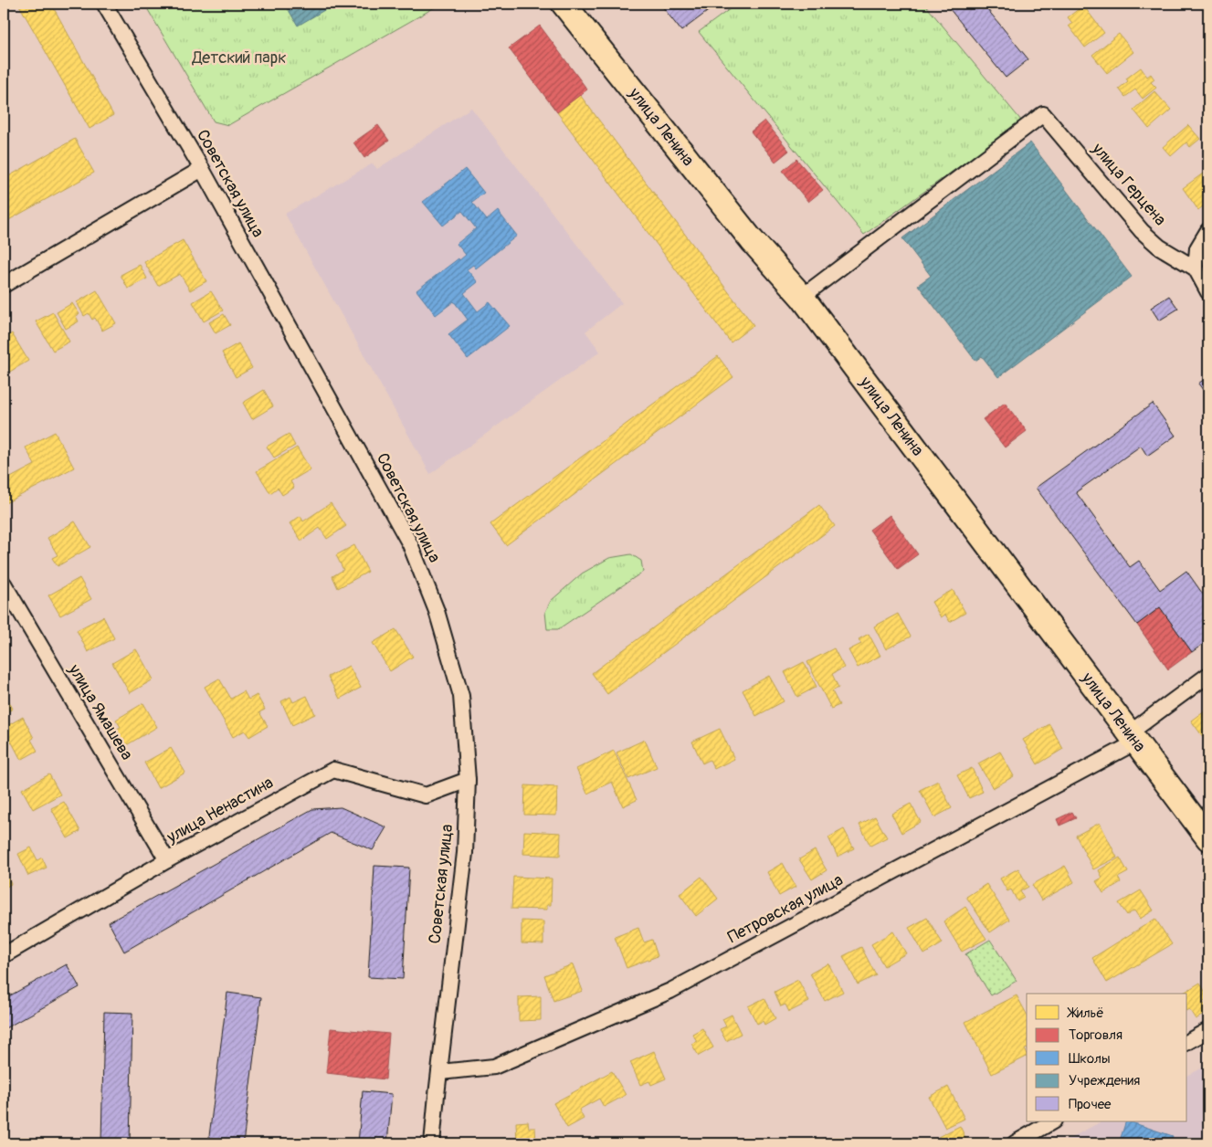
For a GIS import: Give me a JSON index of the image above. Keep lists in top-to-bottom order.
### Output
{
  "streets": {
    "main road": ["улица Ленина"],
    "street": [
      "Советская улица",
      "улица Герцена",
      "улица Ямашева",
      "улица Ненастина",
      "Петровская улица"
    ]
  },
  "crossings": [
    ["улица Ленина", "улица Герцена"],
    ["улица Ленина", "Петровская улица"],
    ["Советская улица", "улица Ненастина"],
    ["Советская улица", "Петровская улица"],
    ["улица Ямашева", "улица Ненастина"]
  ],
  "parks": ["Детский парк"],
  "legend": [
    "Жильё",
    "Торговля",
    "Школы",
    "Учреждения",
    "Прочее"
  ]
}
